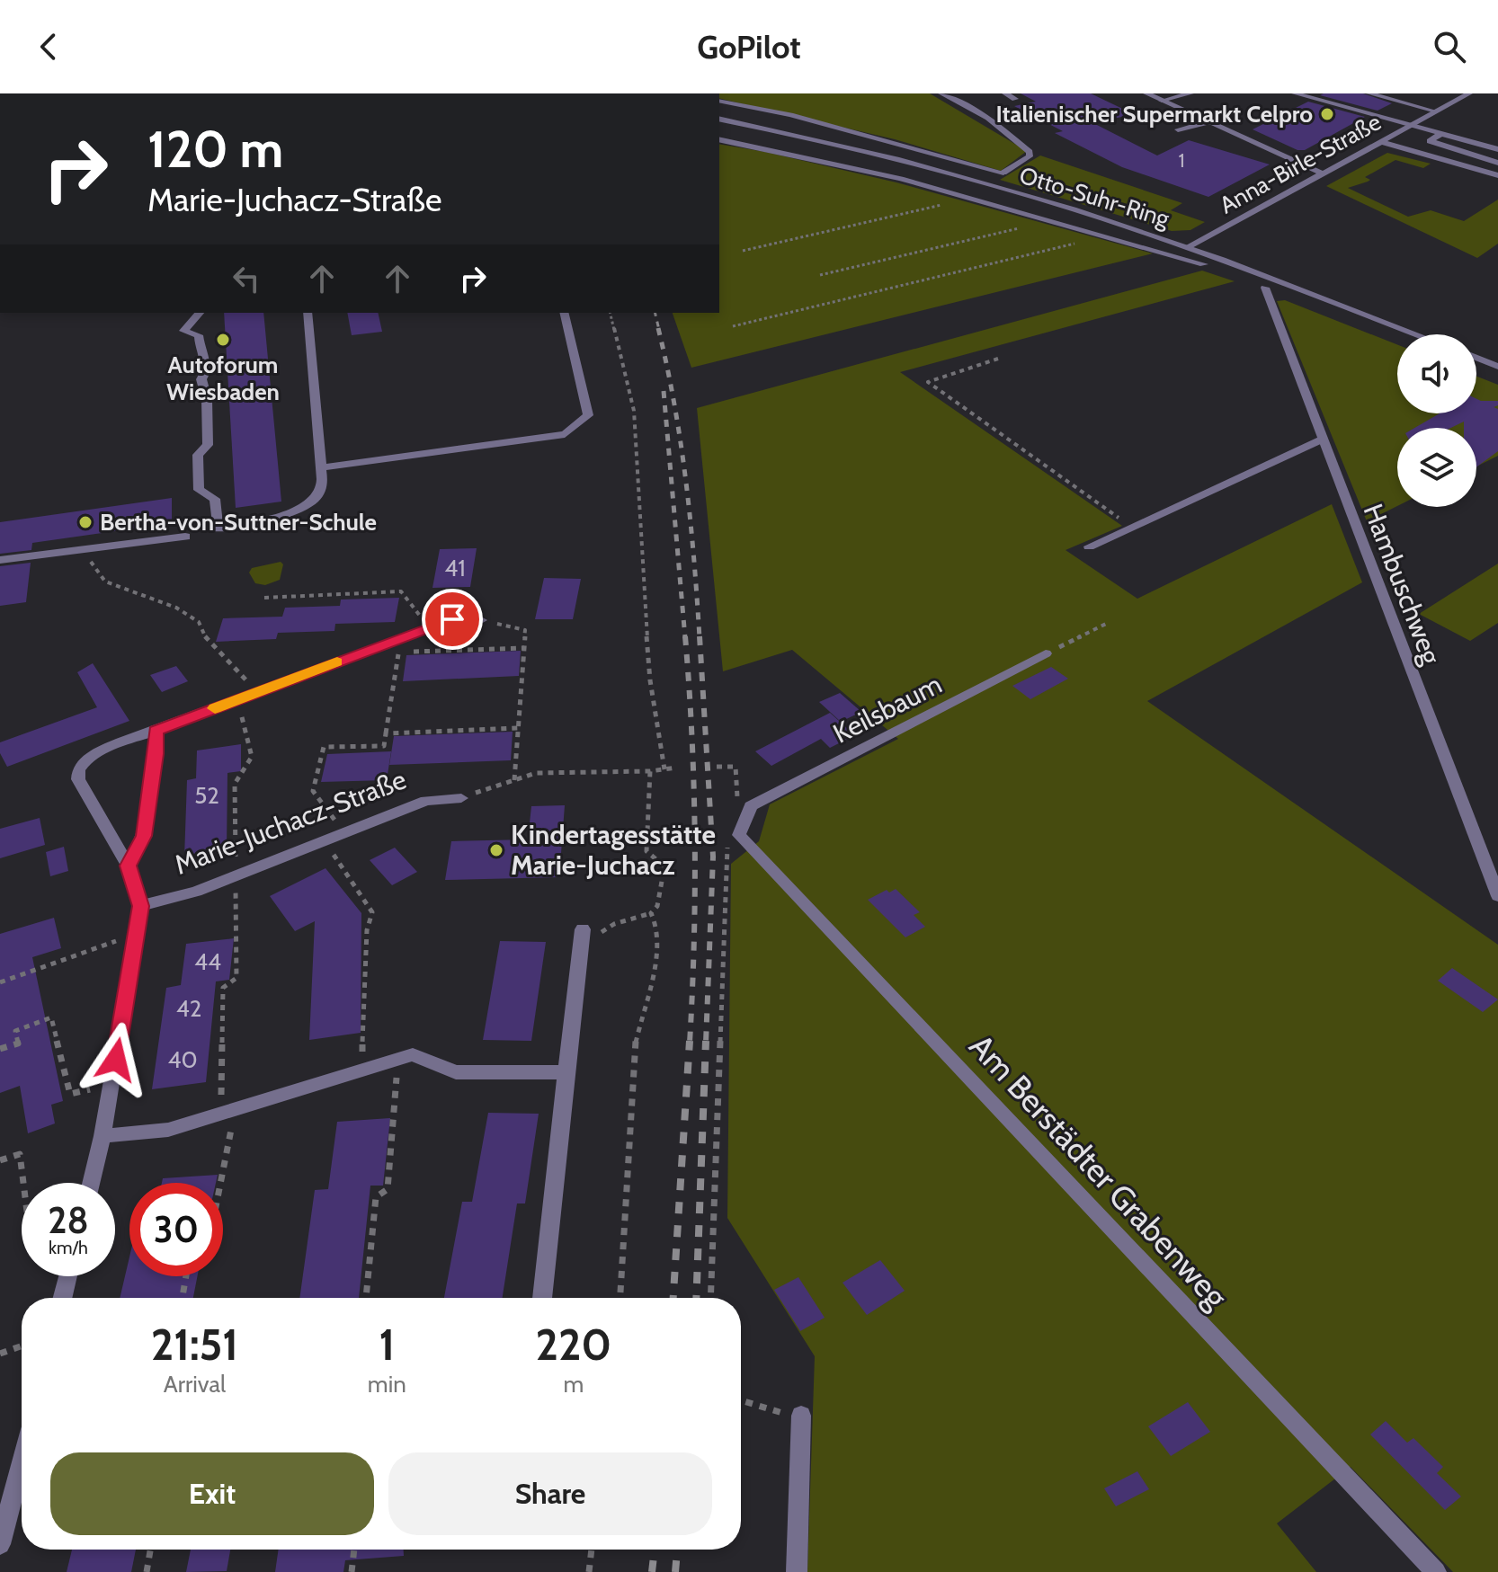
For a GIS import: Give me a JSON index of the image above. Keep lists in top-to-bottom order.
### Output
{
  "streets": {
    "street": [
      "Anna-Birle-Straße",
      "Otto-Suhr-Ring",
      "Hambuschweg",
      "Keilsbaum",
      "Marie-Juchacz-Straße",
      "Am Berstädter Grabenweg"
    ]
  },
  "crossings": [
    ["Anna-Birle-Straße", "Otto-Suhr-Ring"],
    ["Keilsbaum", "Am Berstädter Grabenweg"]
  ],
  "places": [
    "Italienischer Supermarkt Celpro",
    "Autoforum Wiesbaden",
    "Bertha-von-Suttner-Schule",
    "Kindertagesstätte Marie-Juchacz"
  ],
  "house_numbers": [
    "1",
    "41",
    "52",
    "44",
    "42",
    "40"
  ],
  "page": {
    "header": "GoPilot",
    "turn": ["120 m", "Marie-Juchacz-Straße"],
    "speed": "28 km/h",
    "limit": "30",
    "eta": [
      "21:51",
      "Arrival",
      "1",
      "min",
      "220",
      "m"
    ],
    "buttons": ["Exit", "Share"]
  }
}
